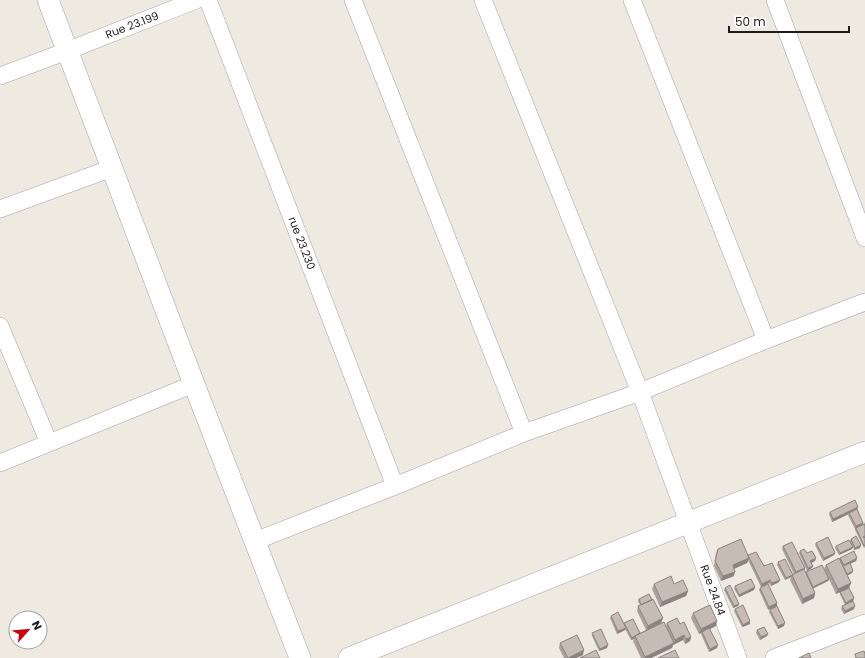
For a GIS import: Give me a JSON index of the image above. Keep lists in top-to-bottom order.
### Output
{
  "streets": {
    "street": ["Rue 23.199", "rue 23.230", "Rue 24.84"]
  },
  "scale_bar": "50 m",
  "north": "top right"
}
